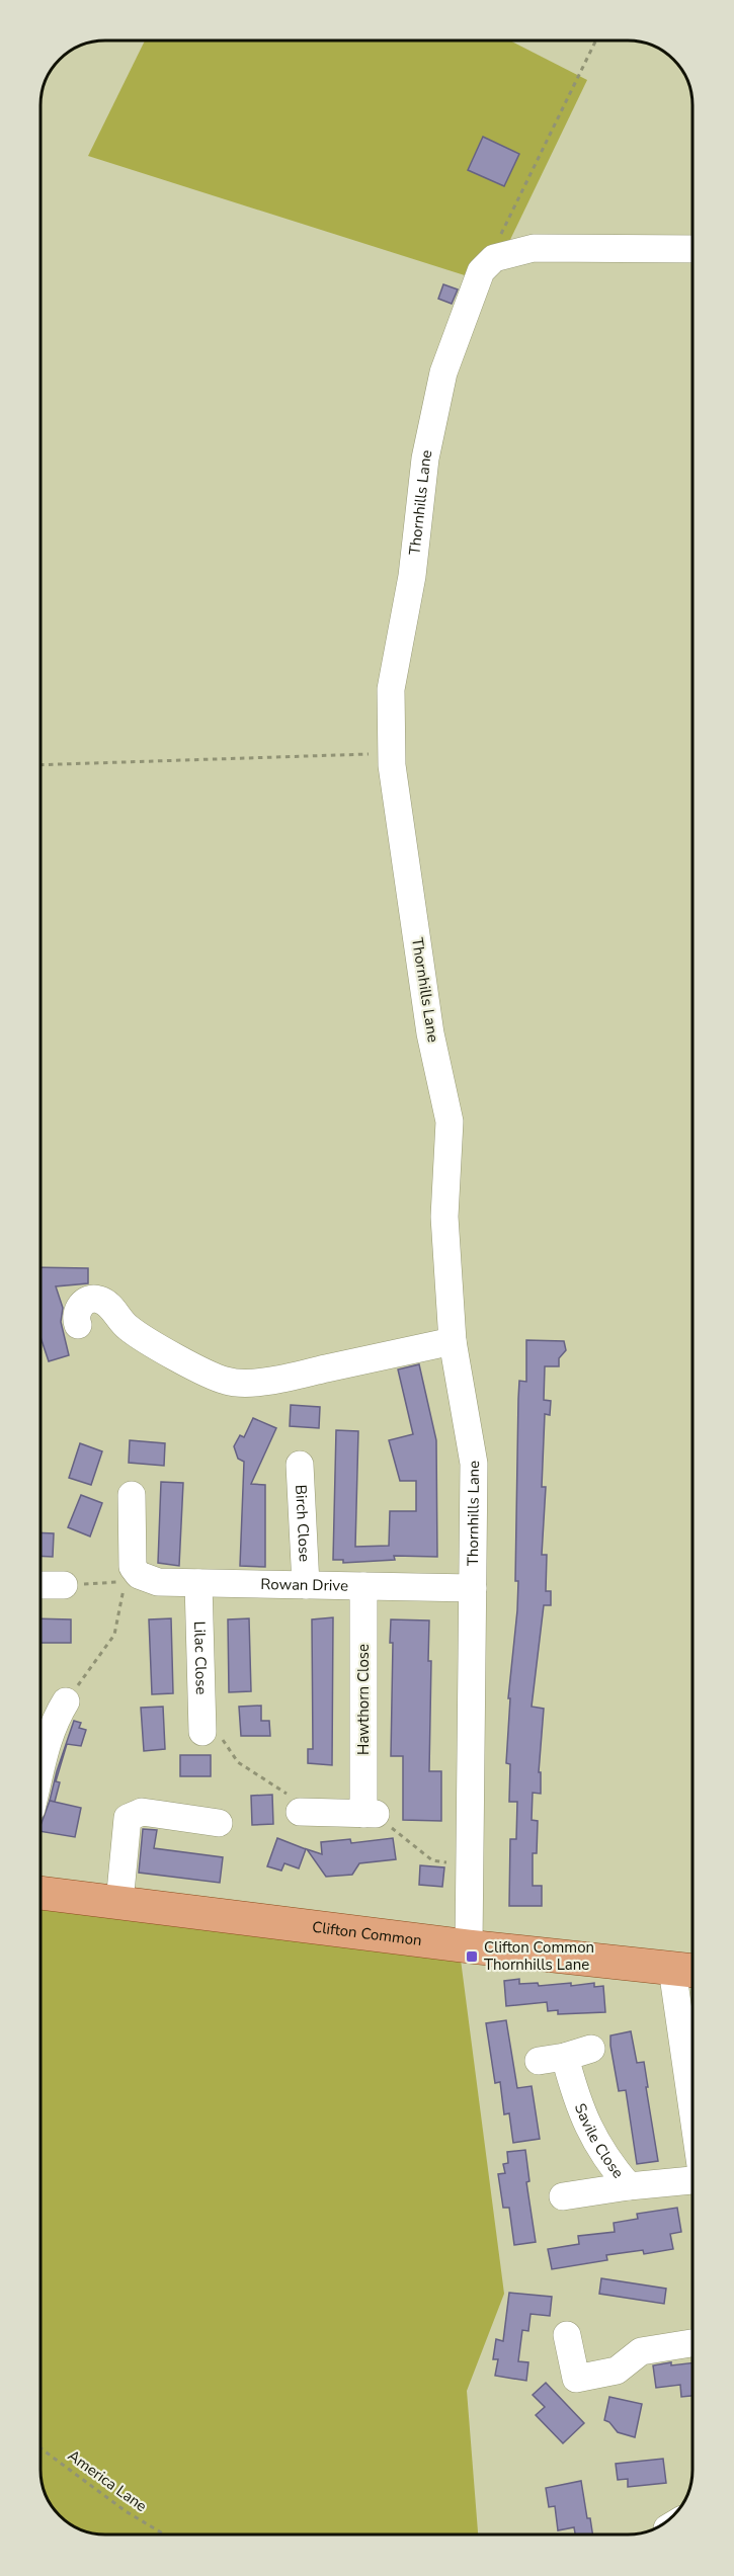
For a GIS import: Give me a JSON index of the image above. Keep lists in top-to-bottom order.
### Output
{
  "streets": {
    "main road": ["Clifton Common"],
    "street": [
      "Thornhills Lane",
      "Birch Close",
      "Rowan Drive",
      "Lilac Close",
      "Hawthorn Close",
      "Savile Close"
    ],
    "path": ["America Lane"]
  },
  "crossings": [
    ["Thornhills Lane", "Rowan Drive"],
    ["Thornhills Lane", "Clifton Common"],
    ["Birch Close", "Rowan Drive"],
    ["Rowan Drive", "Lilac Close"],
    ["Rowan Drive", "Hawthorn Close"]
  ],
  "places": {
    "transit": ["Clifton Common Thornhills Lane"]
  }
}
